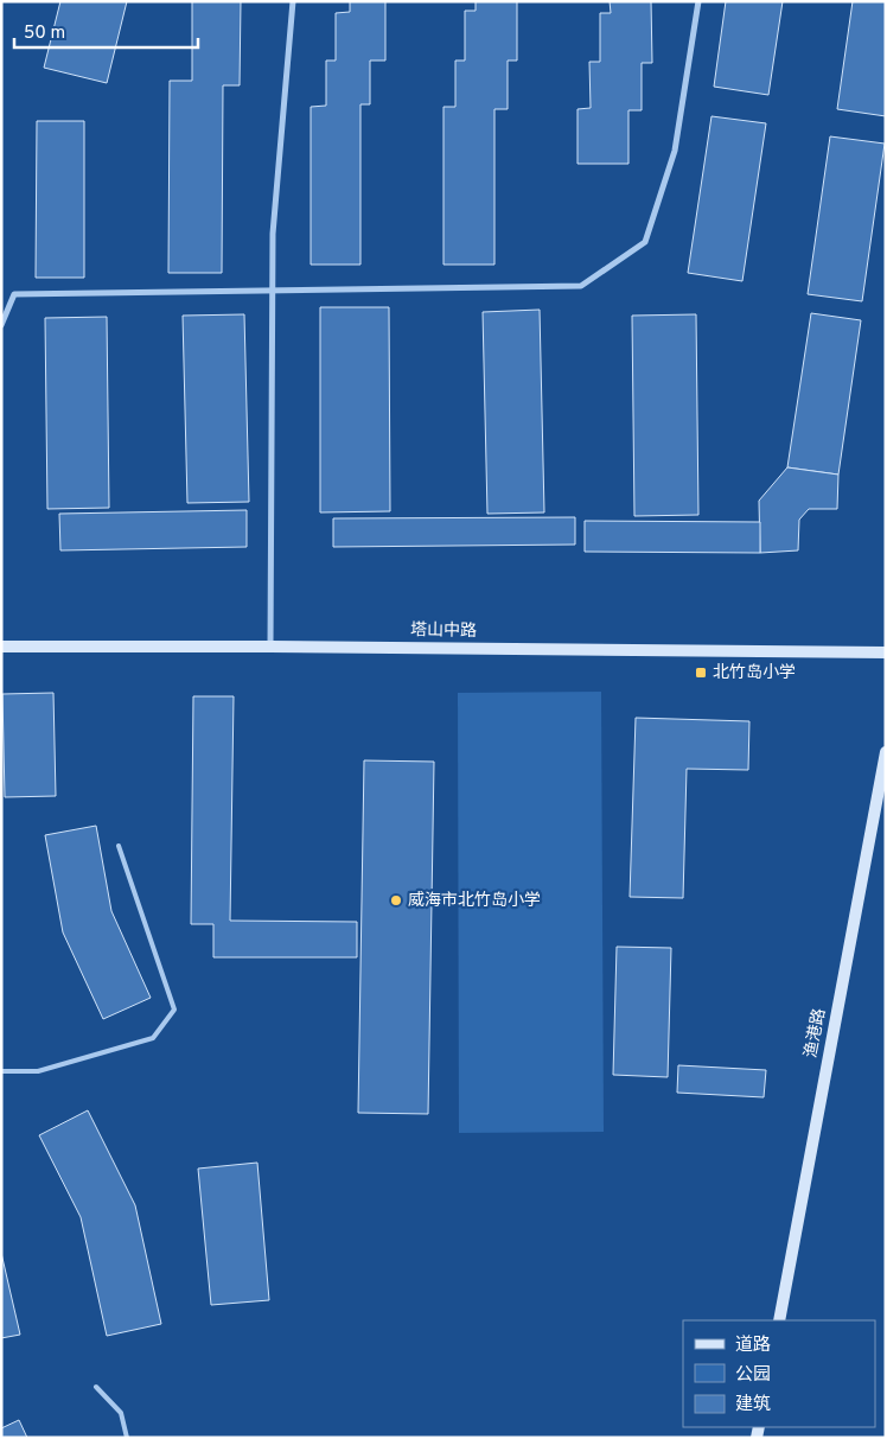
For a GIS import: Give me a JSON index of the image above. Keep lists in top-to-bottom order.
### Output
{
  "streets": {
    "main road": ["塔山中路", "渔港路"]
  },
  "places": {
    "transit": ["北竹岛小学"],
    "other": ["威海市北竹岛小学"]
  },
  "legend": ["道路", "公园", "建筑"],
  "scale_bar": "50 m"
}
